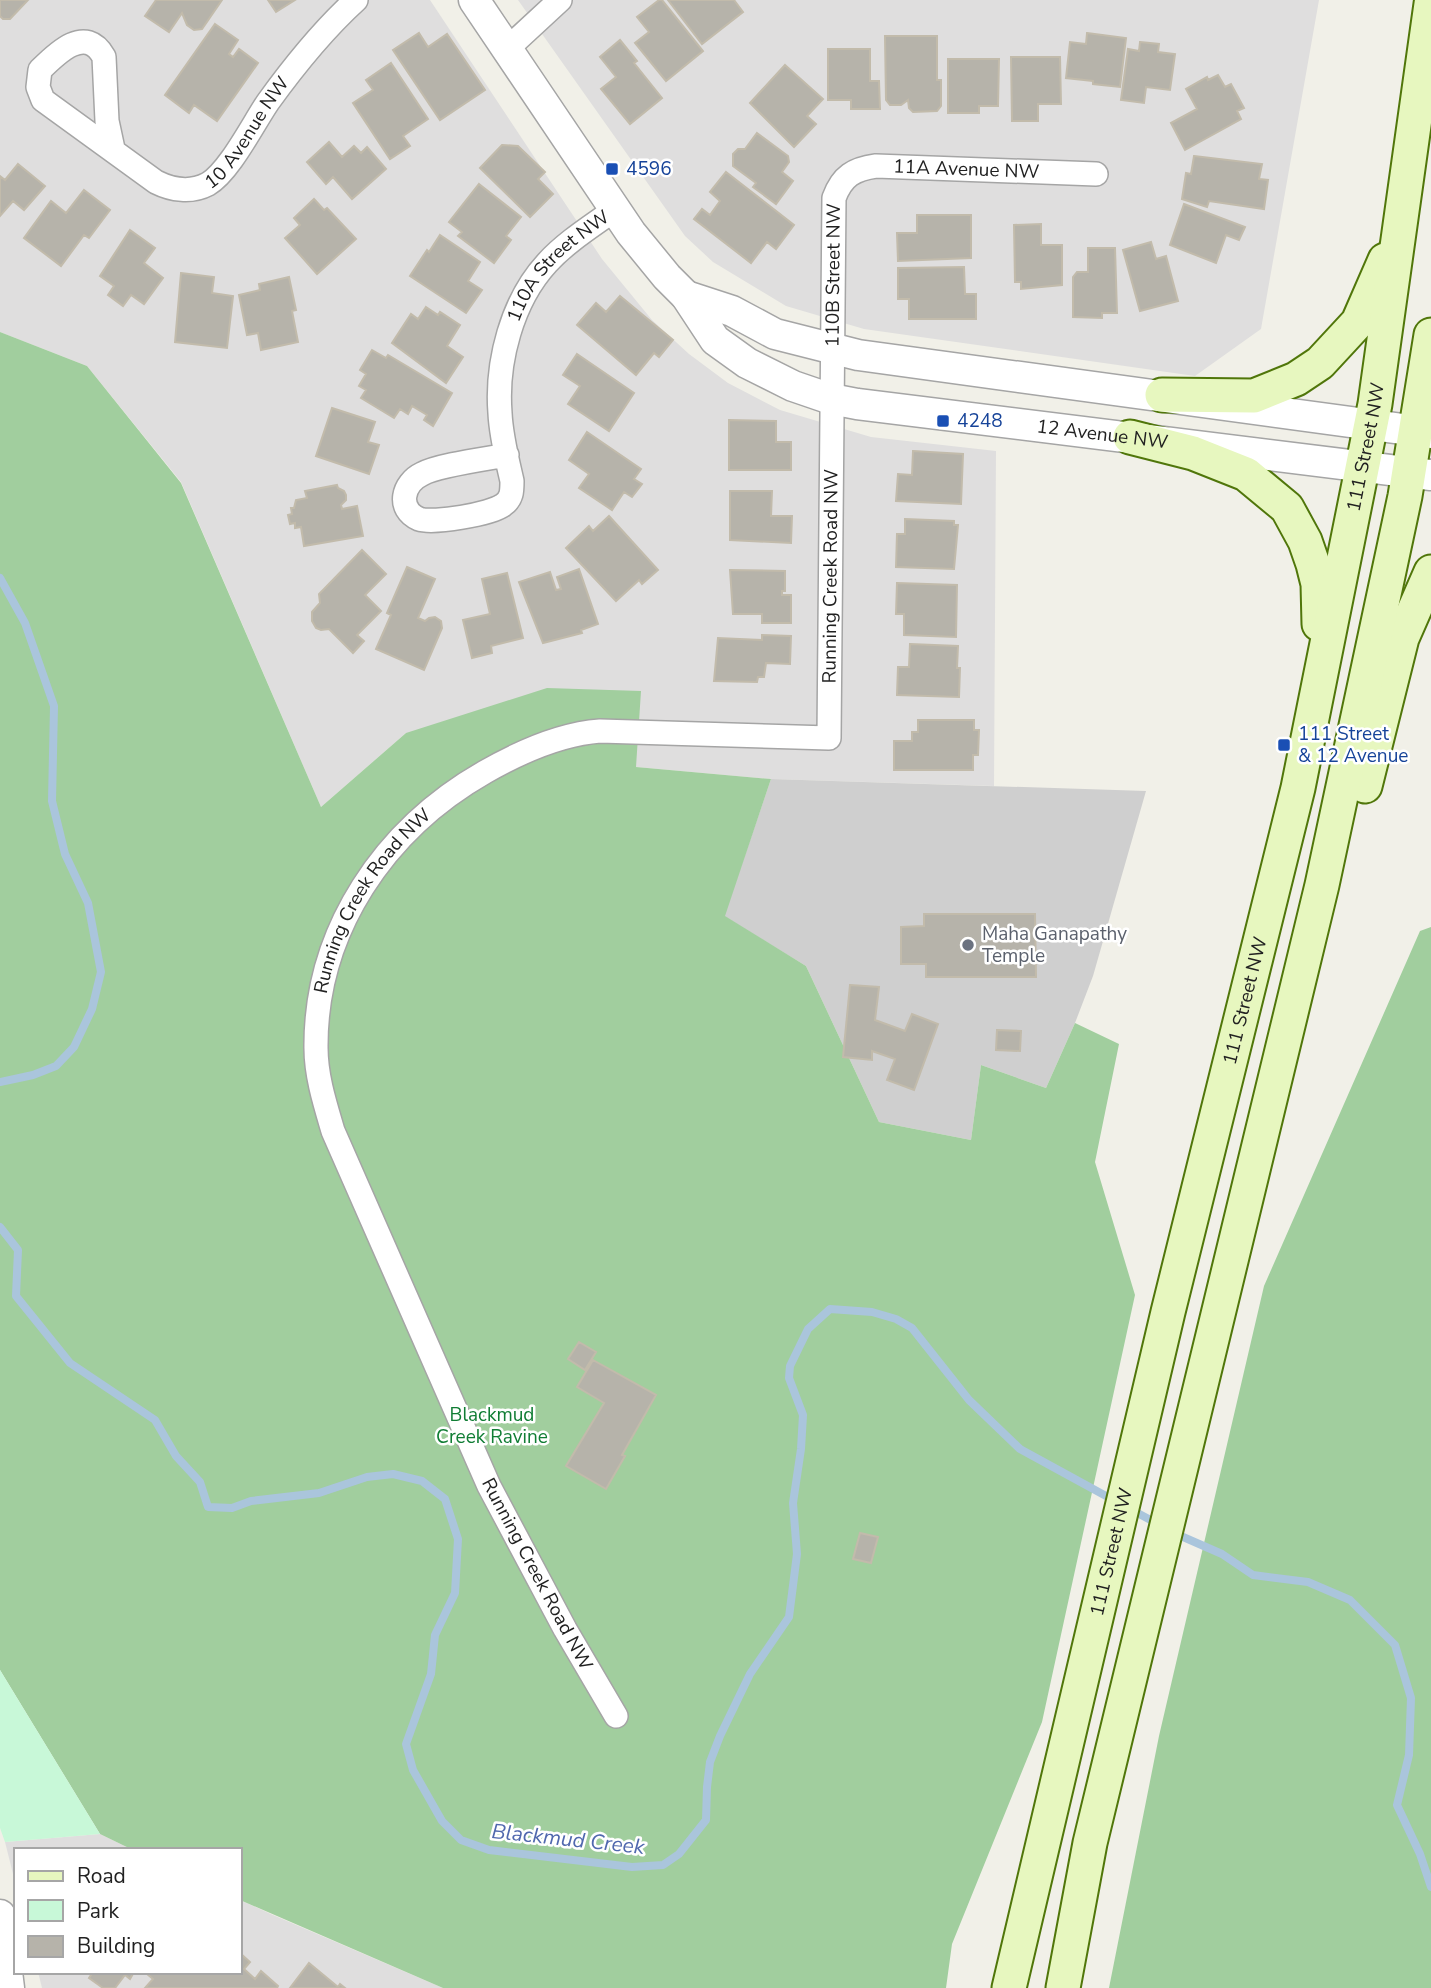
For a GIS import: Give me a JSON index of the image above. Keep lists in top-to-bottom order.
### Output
{
  "streets": {
    "main road": ["111 Street NW"],
    "street": [
      "10 Avenue NW",
      "11A Avenue NW",
      "110A Street NW",
      "110B Street NW",
      "12 Avenue NW",
      "Running Creek Road NW"
    ]
  },
  "crossings": [
    ["11A Avenue NW", "110B Street NW"],
    ["110A Street NW", "12 Avenue NW"],
    ["110B Street NW", "12 Avenue NW"],
    ["110B Street NW", "Running Creek Road NW"],
    ["12 Avenue NW", "111 Street NW"],
    ["12 Avenue NW", "Running Creek Road NW"]
  ],
  "water": ["Blackmud Creek"],
  "parks": ["Blackmud Creek Ravine"],
  "places": {
    "transit": ["4596", "4248", "111 Street & 12 Avenue"],
    "other": ["Maha Ganapathy Temple"]
  },
  "legend": ["Road", "Park", "Building"]
}
